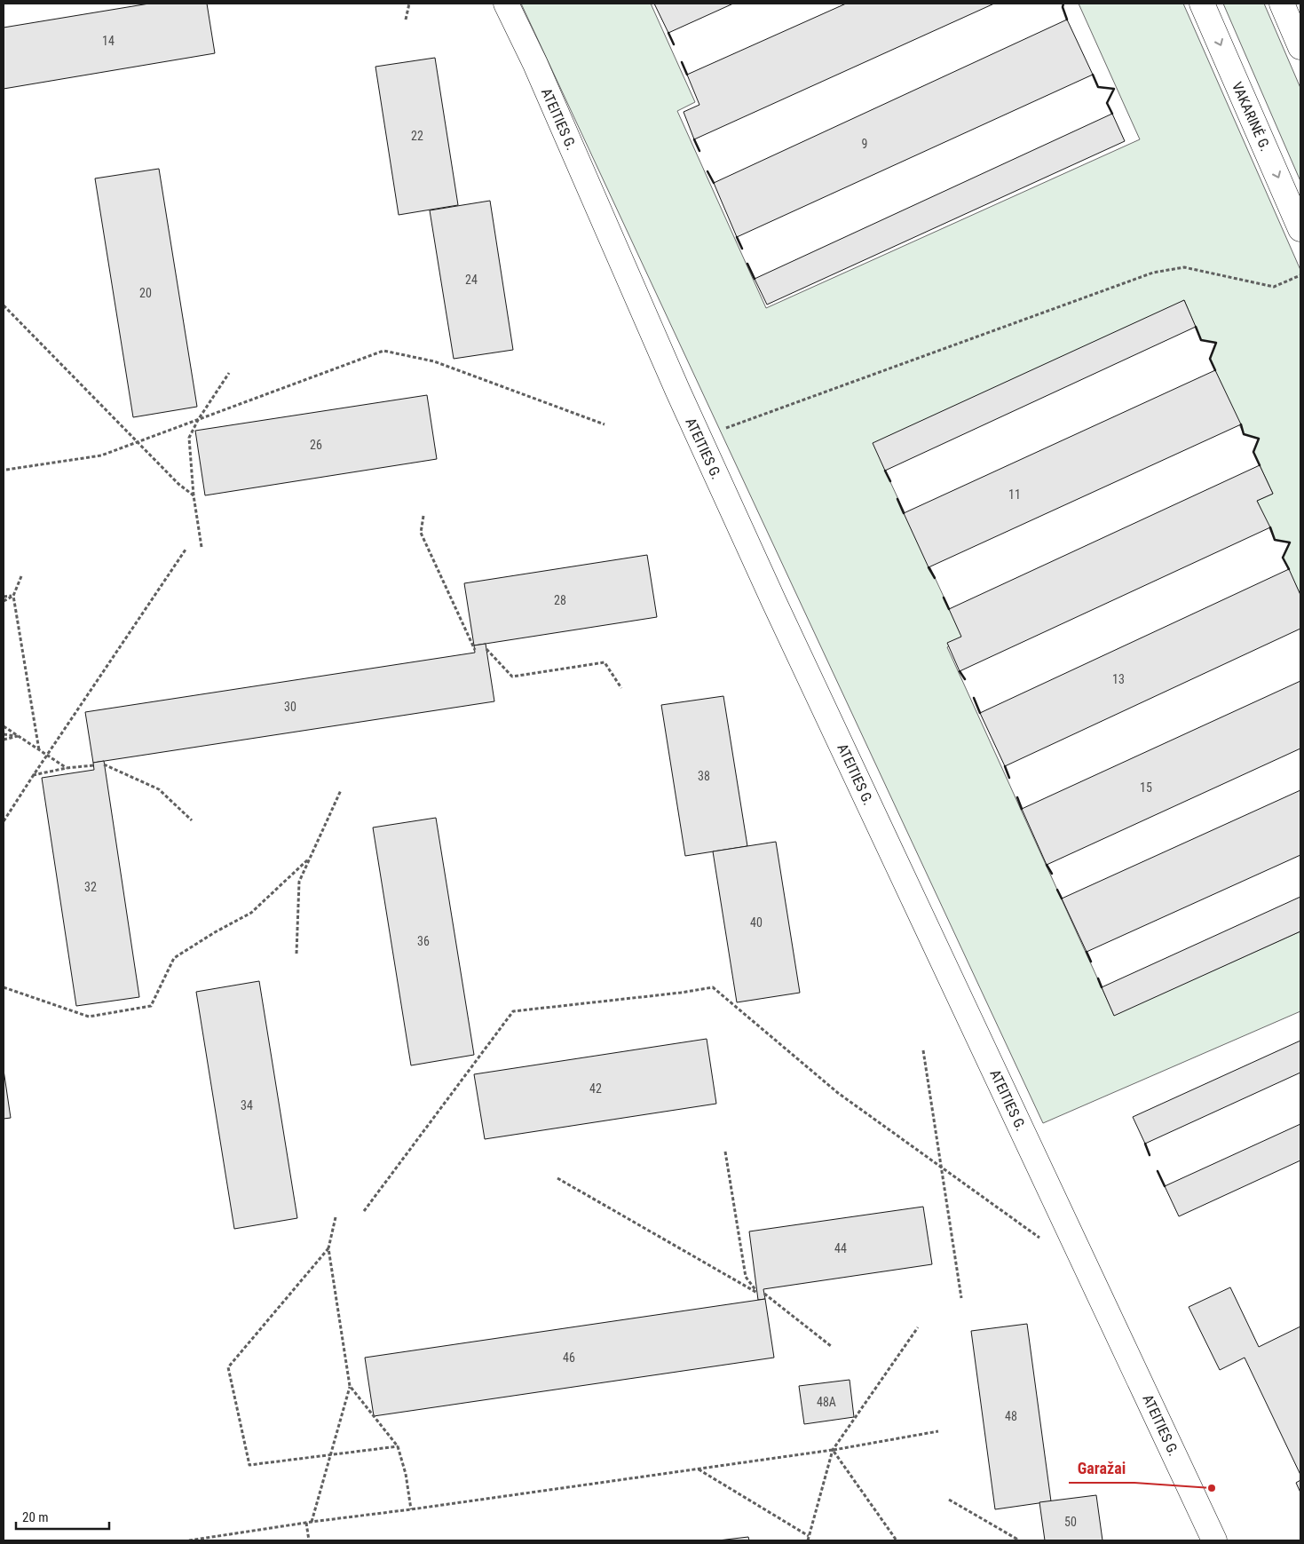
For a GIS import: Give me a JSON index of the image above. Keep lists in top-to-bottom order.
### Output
{
  "streets": {
    "street": ["VAKARINĖ G.", "ATEITIES G."]
  },
  "one_way": ["VAKARINĖ G."],
  "places": ["Garažai"],
  "house_numbers": [
    "14",
    "22",
    "9",
    "24",
    "20",
    "26",
    "11",
    "28",
    "13",
    "30",
    "38",
    "15",
    "32",
    "40",
    "36",
    "42",
    "34",
    "44",
    "46",
    "48A",
    "48",
    "50"
  ],
  "scale_bar": "20 m"
}
